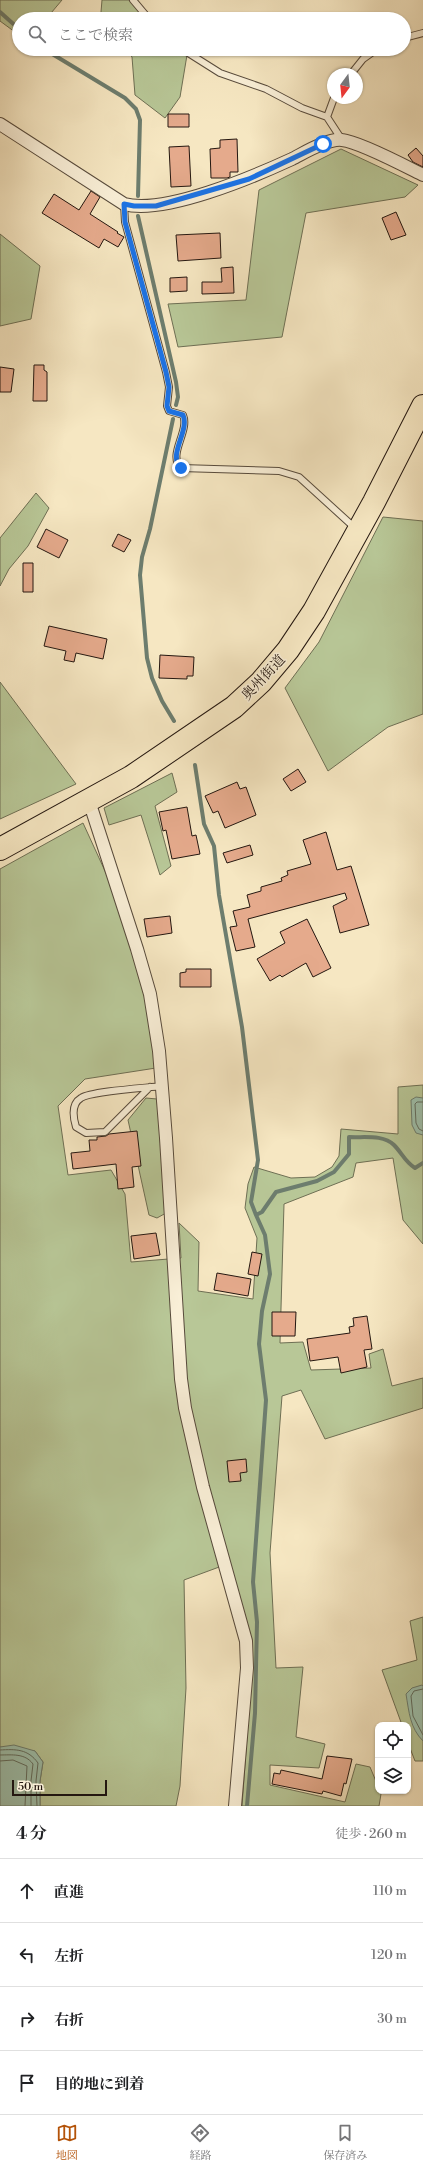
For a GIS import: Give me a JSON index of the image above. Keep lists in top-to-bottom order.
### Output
{
  "streets": {
    "highway": ["奥州街道"]
  },
  "scale_bar": "50 m",
  "north": "bottom",
  "page": {
    "search": "ここで検索",
    "scale": "50 m",
    "heading": ["4 分", "徒歩 · 260 m"],
    "list": [
      ["直進", "110 m"],
      ["左折", "120 m"],
      ["右折", "30 m"],
      "目的地に到着"
    ],
    "nav": ["地図", "経路", "保存済み"]
  }
}
